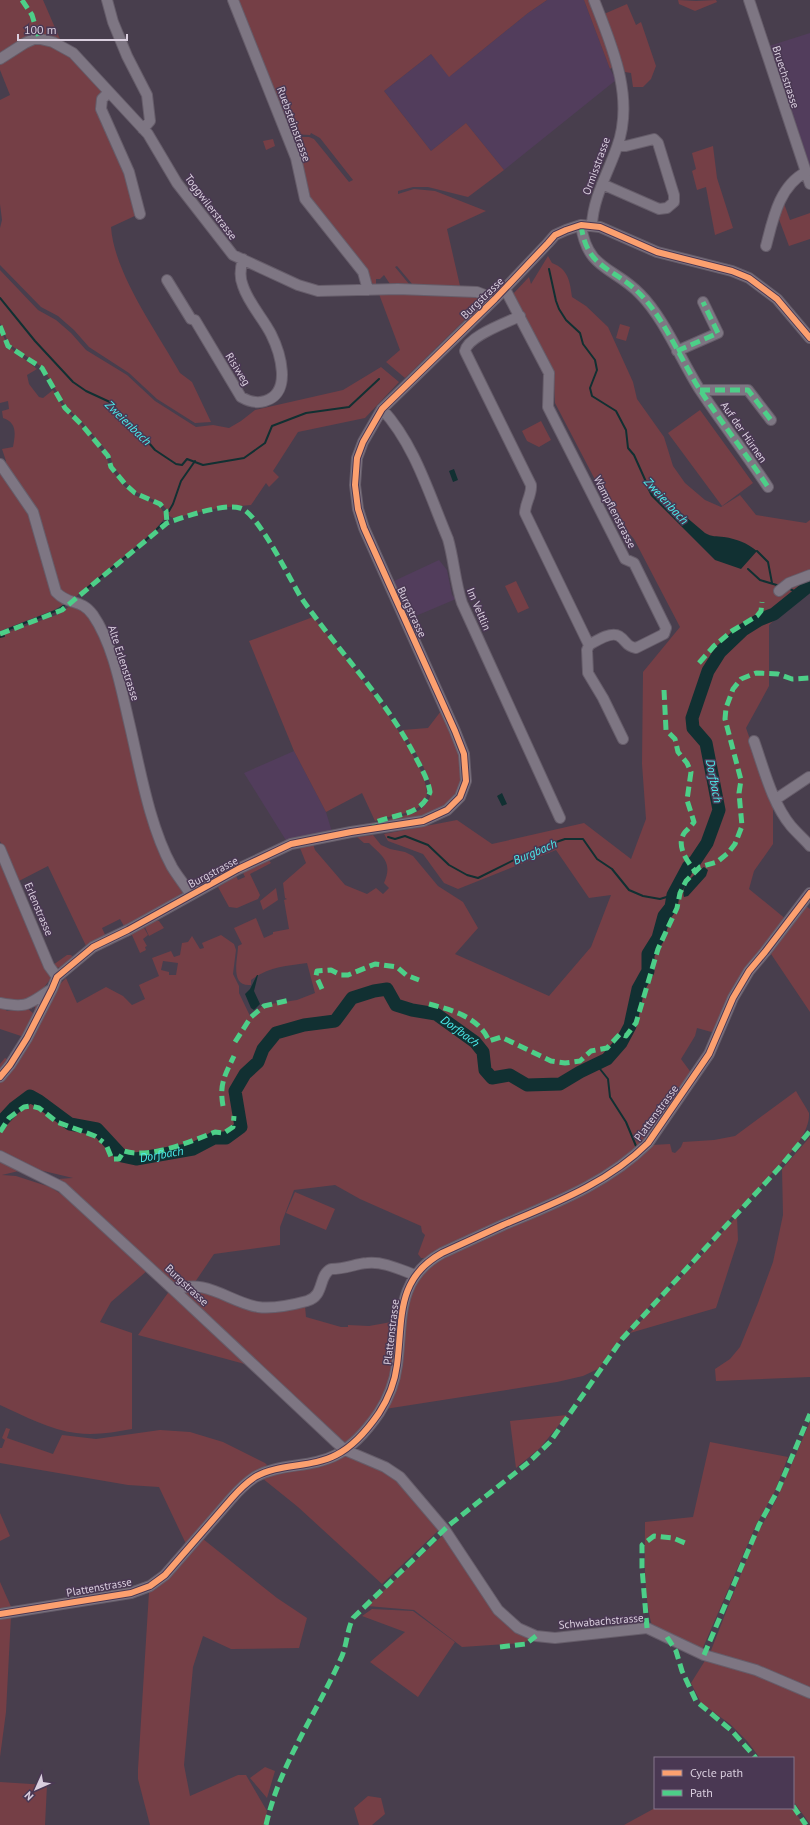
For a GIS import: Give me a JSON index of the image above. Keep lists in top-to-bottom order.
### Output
{
  "streets": {
    "street": [
      "Bruechstrasse",
      "Ruebsteinstrasse",
      "Ormisstrasse",
      "Toggwilerstrasse",
      "Burgstrasse",
      "Risiweg",
      "Auf der Hürnen",
      "Wampflenstrasse",
      "Im Veltlin",
      "Alte Erlenstrasse",
      "Erlenstrasse",
      "Plattenstrasse",
      "Schwabachstrasse"
    ]
  },
  "crossings": [
    ["Ruebsteinstrasse", "Toggwilerstrasse"],
    ["Ormisstrasse", "Burgstrasse"],
    ["Toggwilerstrasse", "Burgstrasse"],
    ["Toggwilerstrasse", "Risiweg"],
    ["Burgstrasse", "Auf der Hürnen"],
    ["Burgstrasse", "Wampflenstrasse"],
    ["Burgstrasse", "Im Veltlin"],
    ["Burgstrasse", "Alte Erlenstrasse"],
    ["Burgstrasse", "Erlenstrasse"],
    ["Burgstrasse", "Plattenstrasse"],
    ["Burgstrasse", "Schwabachstrasse"],
    ["Plattenstrasse", "Schwabachstrasse"]
  ],
  "water": ["Zweienbach", "Dorfbach", "Burgbach"],
  "legend": ["Cycle path", "Path"],
  "scale_bar": "100 m",
  "north": "bottom left"
}
